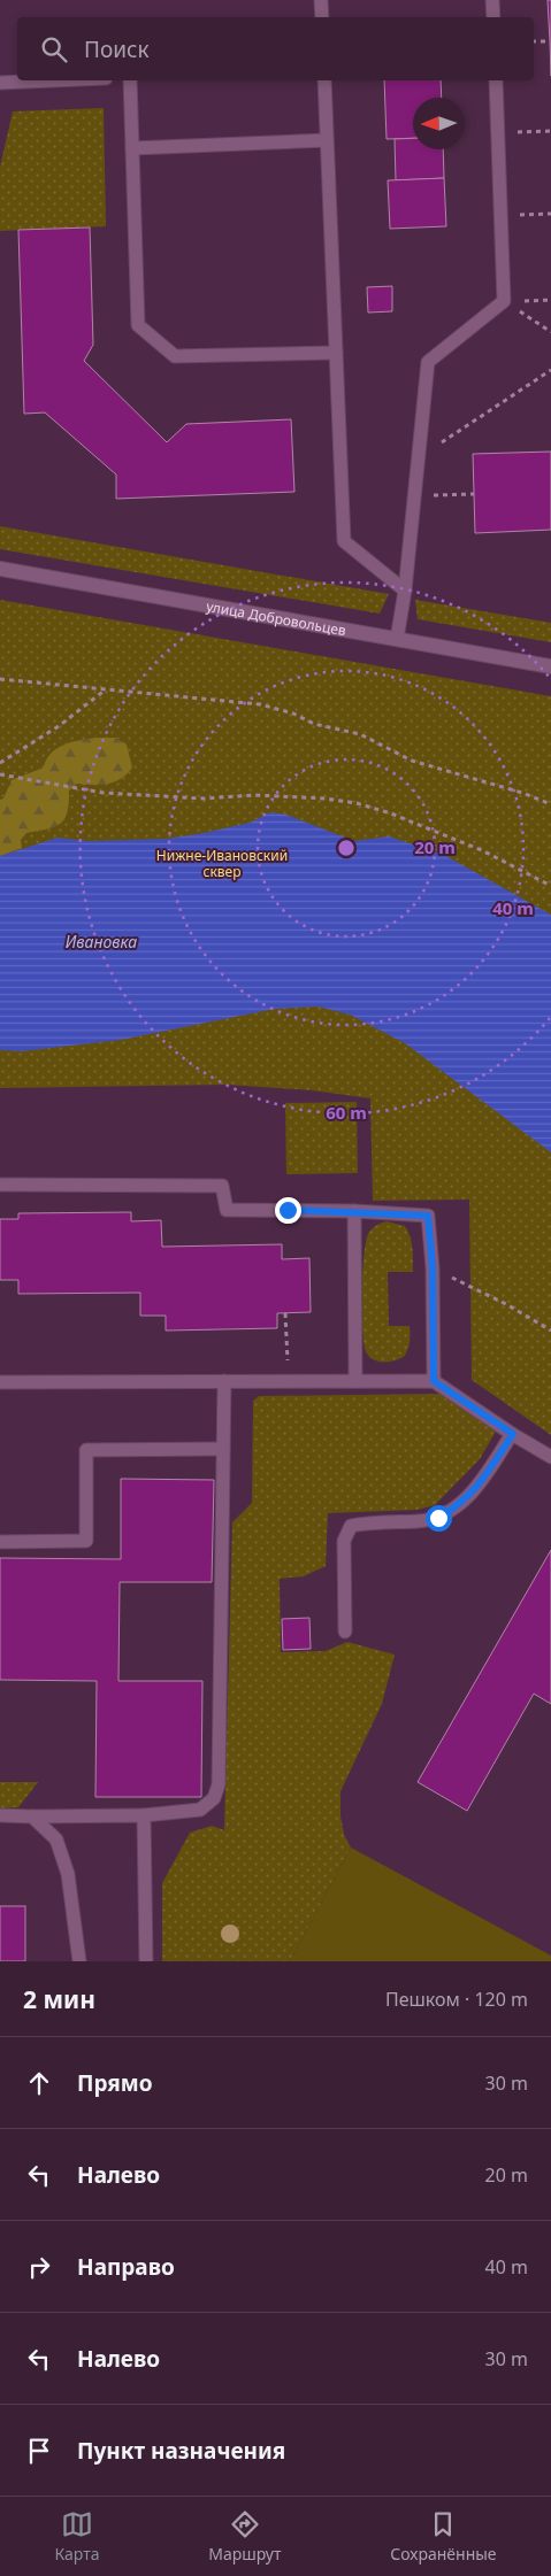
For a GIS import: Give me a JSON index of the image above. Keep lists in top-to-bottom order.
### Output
{
  "streets": {
    "street": ["улица Добровольцев"]
  },
  "water": ["Ивановка"],
  "parks": ["Нижне-Ивановский сквер"],
  "north": "left",
  "page": {
    "search": "Поиск",
    "heading": ["2 мин", "Пешком · 120 m"],
    "list": [
      ["Прямо", "30 m"],
      ["Налево", "20 m"],
      ["Направо", "40 m"],
      ["Налево", "30 m"],
      "Пункт назначения"
    ],
    "nav": ["Карта", "Маршрут", "Сохранённые"]
  },
  "rings": ["20 m", "40 m", "60 m"]
}
